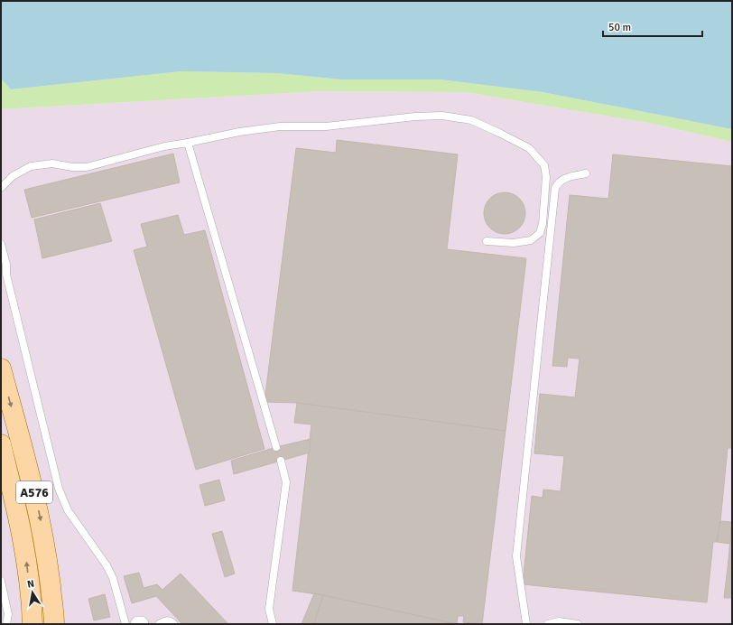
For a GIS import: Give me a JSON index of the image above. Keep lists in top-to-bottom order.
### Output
{
  "streets": {
    "main road": ["A576"]
  },
  "scale_bar": "50 m",
  "north": "top"
}
